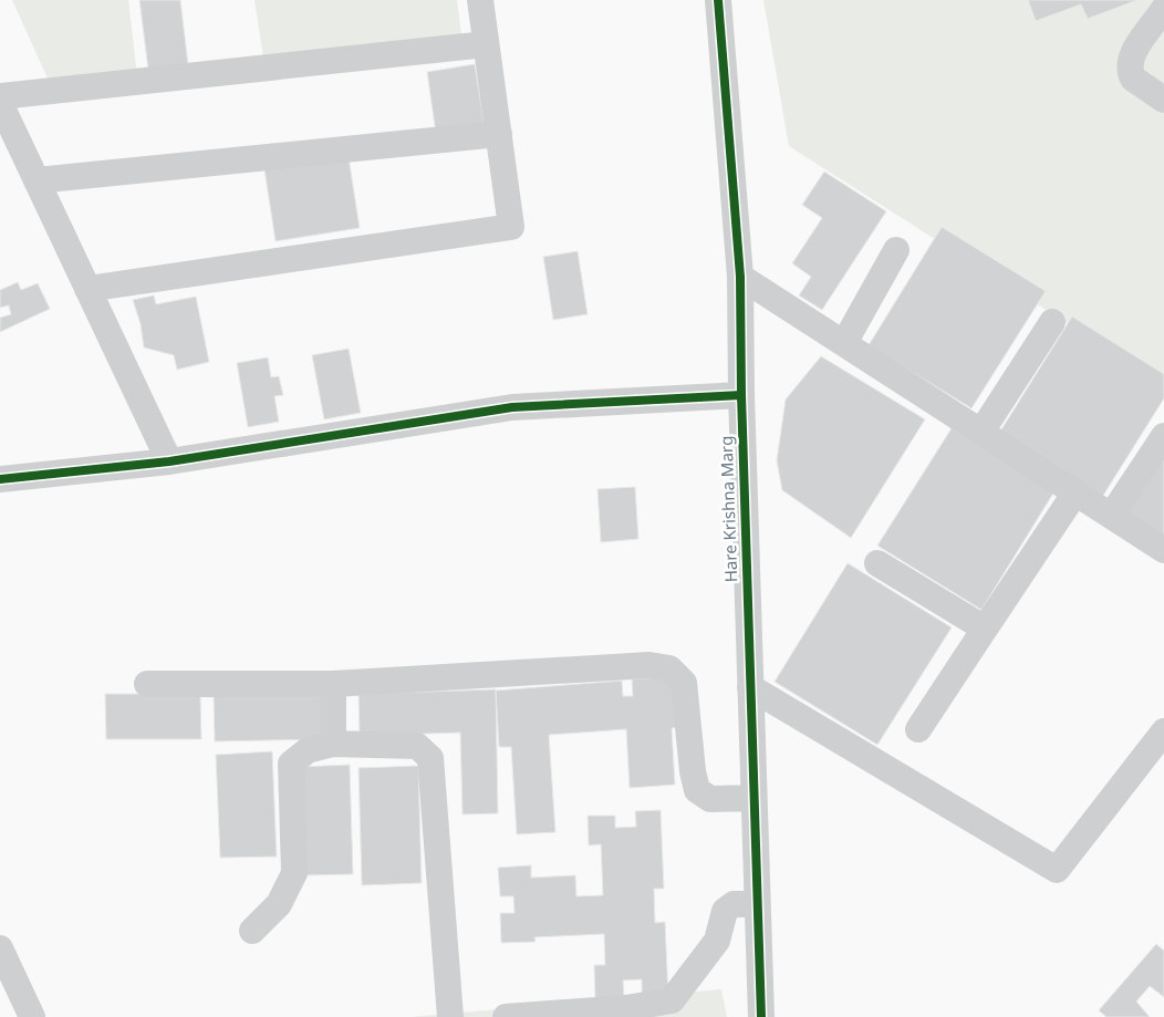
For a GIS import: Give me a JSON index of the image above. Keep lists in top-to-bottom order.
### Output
{
  "streets": {
    "street": ["Hare Krishna Marg"]
  }
}
